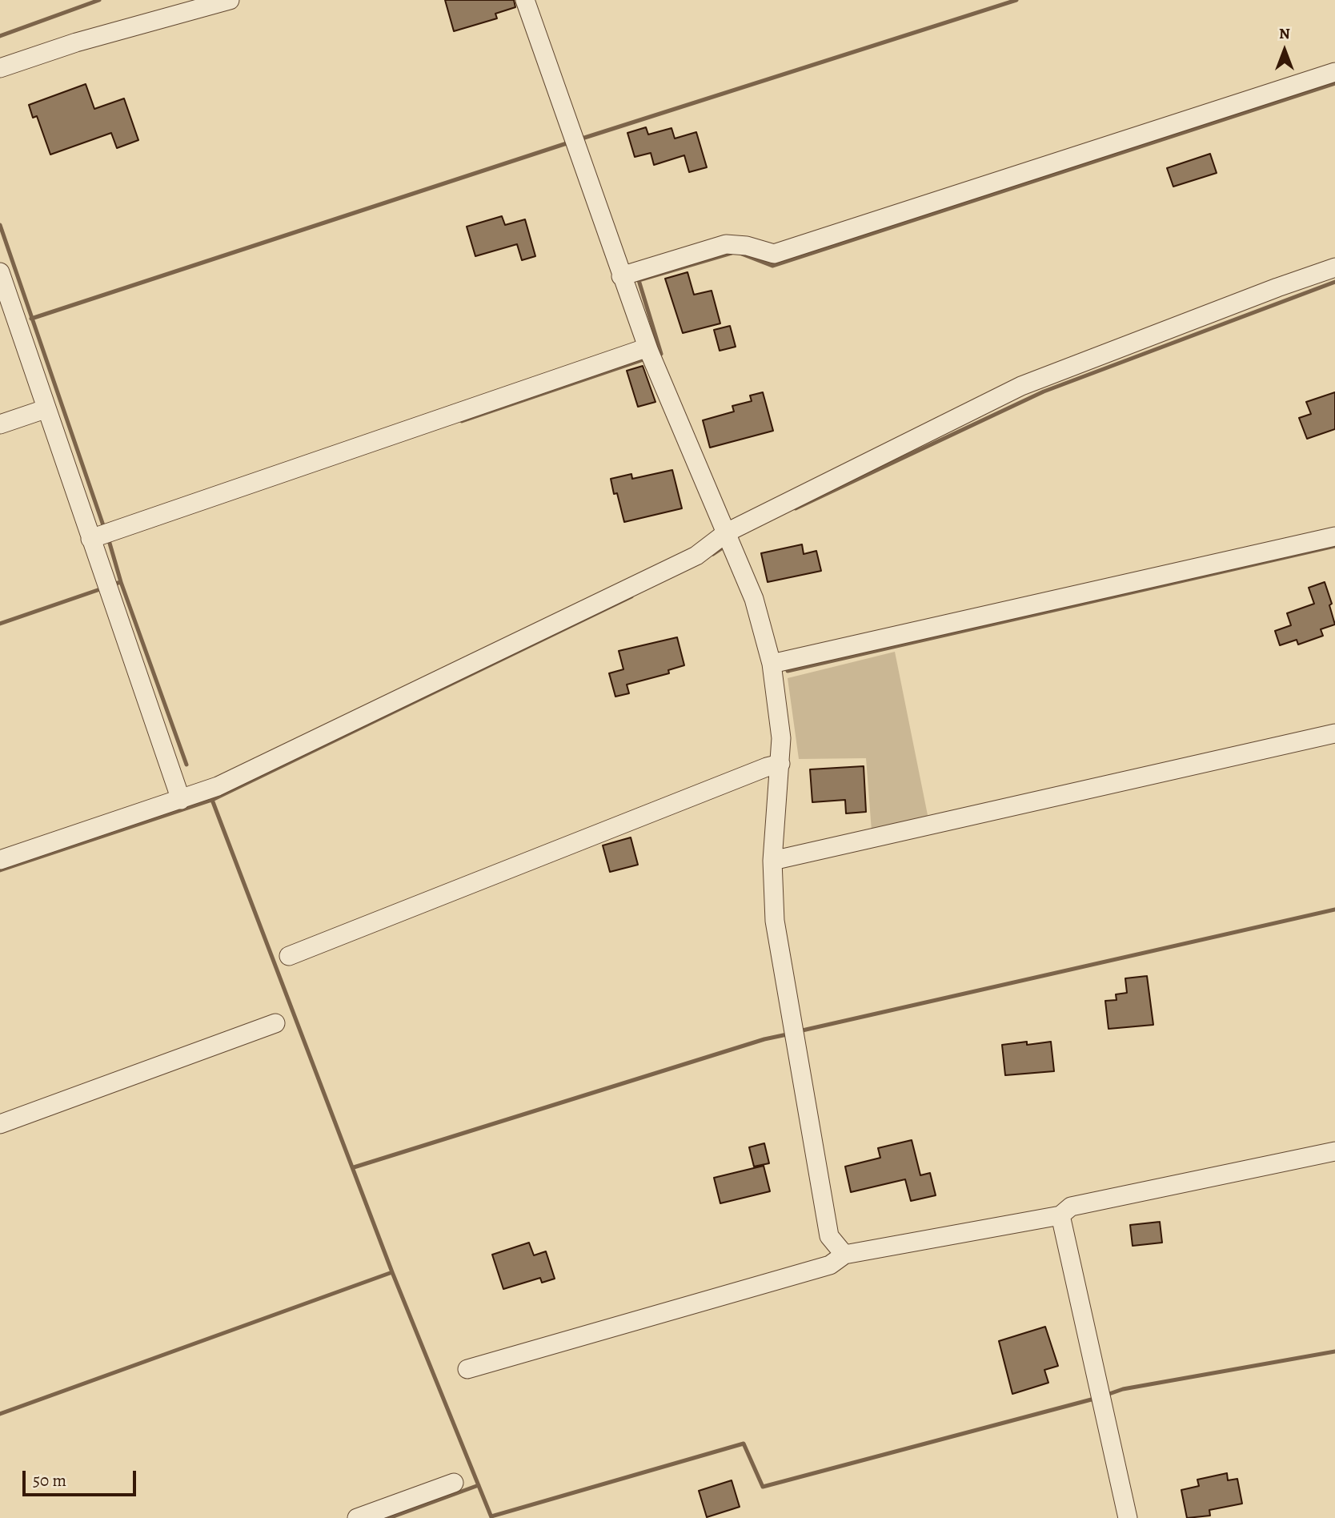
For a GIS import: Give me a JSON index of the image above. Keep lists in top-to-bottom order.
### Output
{
  "scale_bar": "50 m",
  "north": "top"
}
